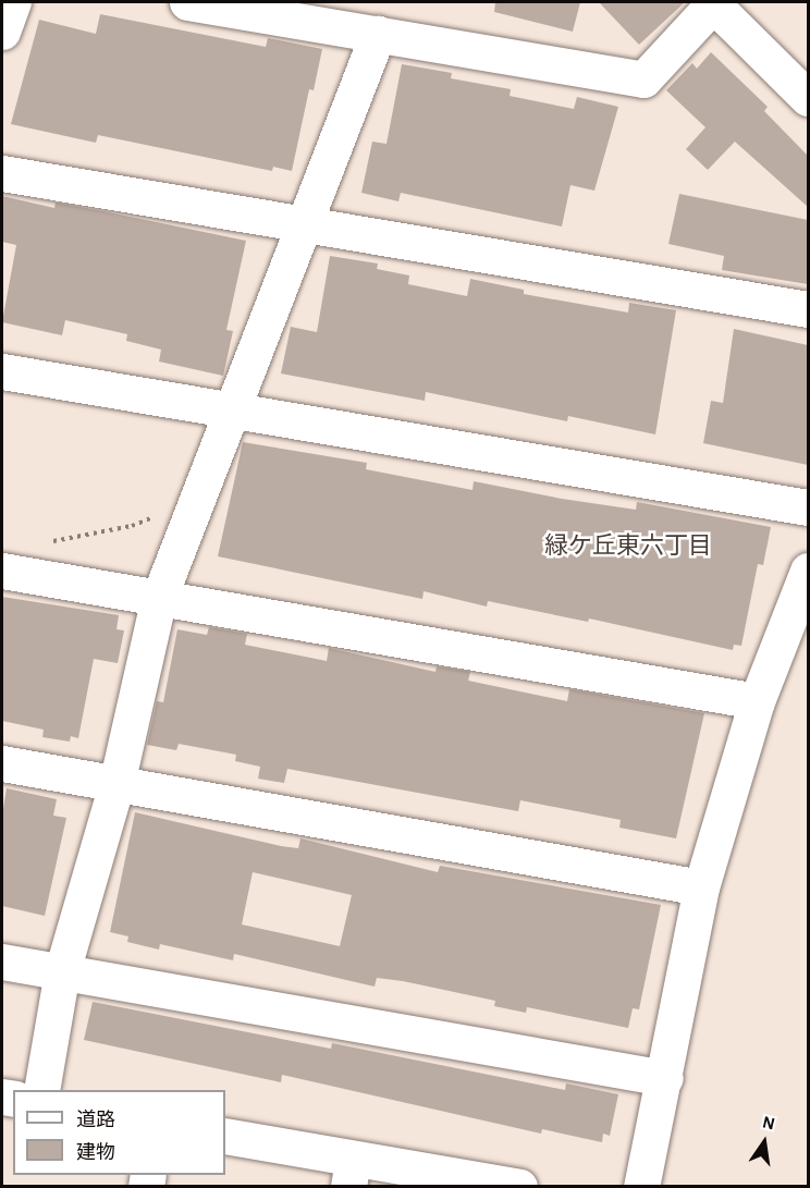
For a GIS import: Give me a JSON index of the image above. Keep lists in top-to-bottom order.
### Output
{
  "districts": ["緑ケ丘東六丁目"],
  "legend": ["道路", "建物"],
  "north": "top"
}
